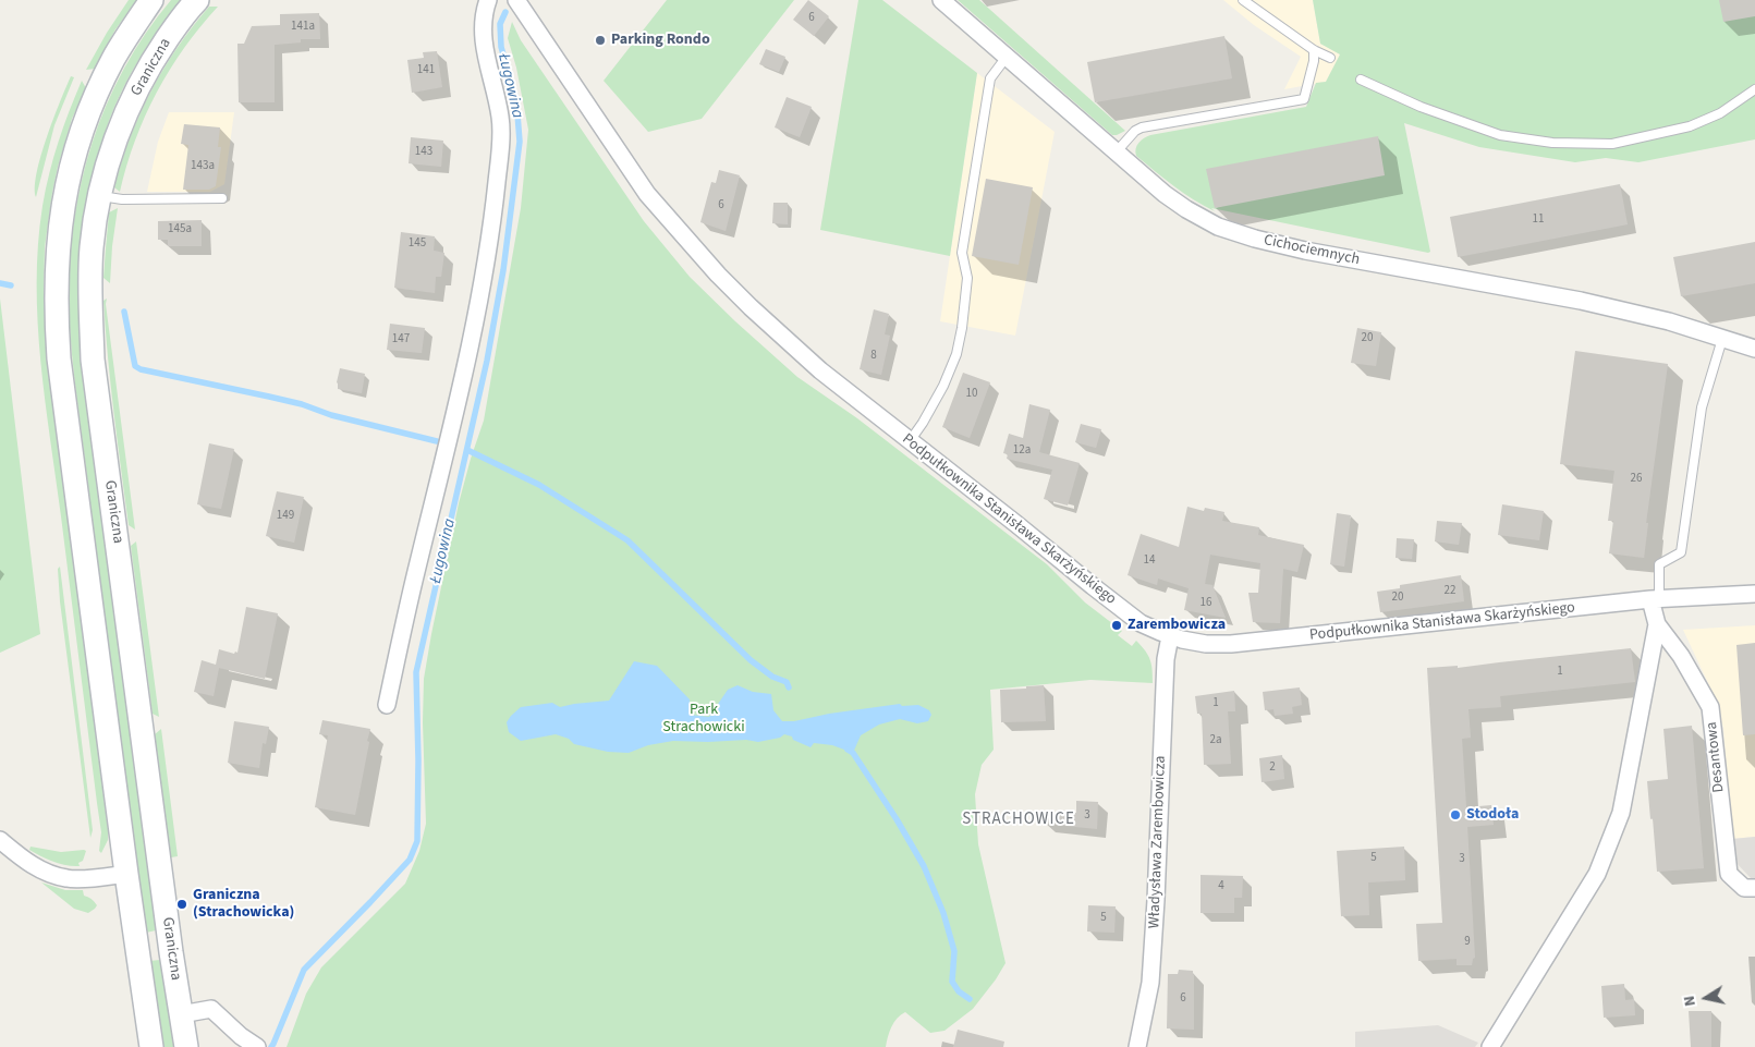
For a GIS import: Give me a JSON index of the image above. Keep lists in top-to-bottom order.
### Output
{
  "streets": {
    "main road": ["Graniczna"],
    "street": [
      "Cichociemnych",
      "Podpułkownika Stanisława Skarżyńskiego",
      "Desantowa",
      "Władysława Zarembowicza"
    ]
  },
  "crossings": [
    ["Podpułkownika Stanisława Skarżyńskiego", "Władysława Zarembowicza"]
  ],
  "districts": ["STRACHOWICE"],
  "water": ["Ługowina"],
  "parks": ["Park Strachowicki"],
  "places": [
    "Parking Rondo",
    "Zarembowicza",
    "Stodoła",
    "Graniczna (Strachowicka)"
  ],
  "house_numbers": [
    "6",
    "141a",
    "141",
    "143",
    "143a",
    "6",
    "11",
    "145a",
    "145",
    "20",
    "147",
    "8",
    "10",
    "12a",
    "26",
    "149",
    "14",
    "22",
    "20",
    "16",
    "1",
    "1",
    "2a",
    "2",
    "3",
    "5",
    "3",
    "4",
    "5",
    "9",
    "6"
  ],
  "north": "left"
}
